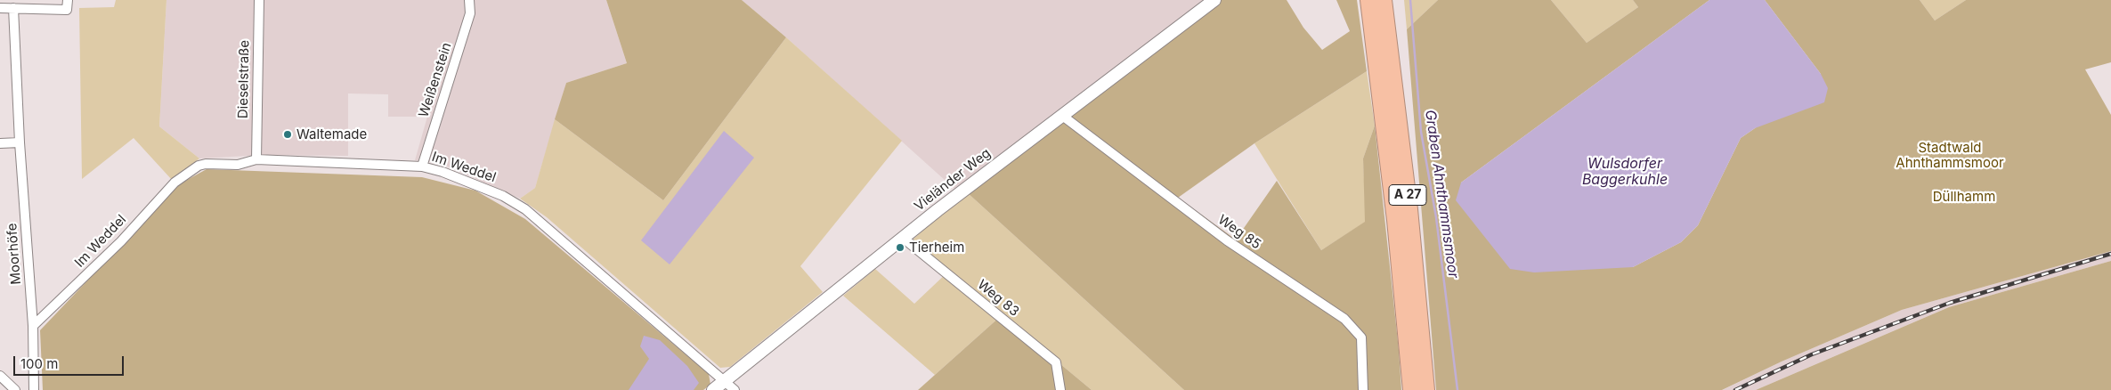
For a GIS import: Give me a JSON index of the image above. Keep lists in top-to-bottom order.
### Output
{
  "streets": {
    "highway": ["A 27"],
    "street": [
      "Dieselstraße",
      "Weißenstein",
      "Im Weddel",
      "Vieländer Weg",
      "Weg 85",
      "Moorhöfe",
      "Weg 83"
    ]
  },
  "crossings": [
    ["Dieselstraße", "Im Weddel"],
    ["Weißenstein", "Im Weddel"],
    ["Im Weddel", "Vieländer Weg"],
    ["Im Weddel", "Moorhöfe"],
    ["Vieländer Weg", "Weg 85"],
    ["Vieländer Weg", "Weg 83"]
  ],
  "water": ["Wulsdorfer Baggerkuhle", "Graben Ahnthammsmoor"],
  "parks": ["Stadtwald Ahnthammsmoor", "Düllhamm"],
  "places": ["Waltemade", "Tierheim"],
  "scale_bar": "100 m"
}
